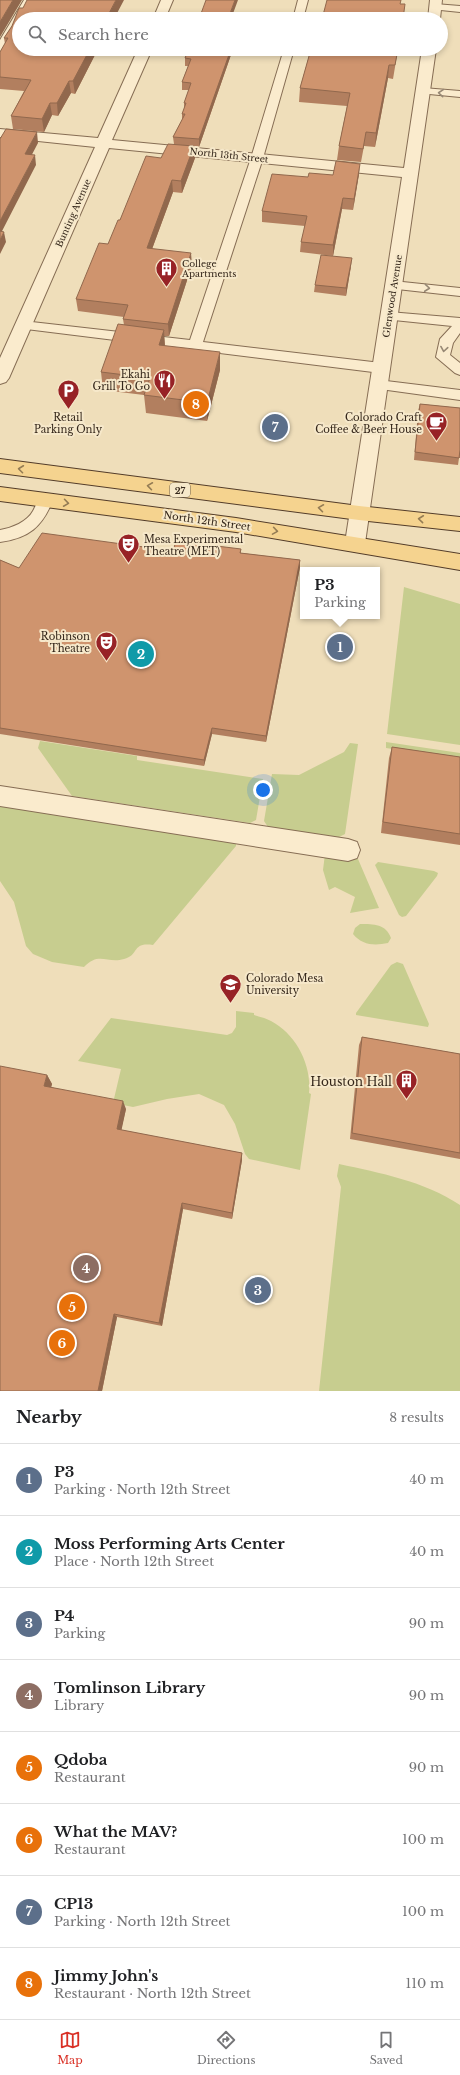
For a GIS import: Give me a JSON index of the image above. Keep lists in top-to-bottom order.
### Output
{
  "streets": {
    "main road": ["27", "North 12th Street"],
    "street": ["North 13th Street", "Bunting Avenue", "Glenwood Avenue"]
  },
  "crossings": [
    ["North 13th Street", "Bunting Avenue"],
    ["North 13th Street", "Glenwood Avenue"],
    ["Glenwood Avenue", "27"],
    ["Glenwood Avenue", "North 12th Street"]
  ],
  "places": {
    "building": ["College Apartments", "Houston Hall"],
    "restaurant": ["Ekahi Grill To Go"],
    "parking": ["Retail Parking Only"],
    "cafe": ["Colorado Craft Coffee & Beer House"],
    "theatre": ["Mesa Experimental Theatre (MET)", "Robinson Theatre"],
    "school or university": ["Colorado Mesa University"]
  },
  "page": {
    "search": "Search here",
    "pins": [
      "8",
      "7",
      "1",
      "2",
      "4",
      "3",
      "5",
      "6"
    ],
    "popup": ["P3", "Parking"],
    "heading": ["Nearby", "8 results"],
    "list": [
      {
        "mark": "1",
        "name": "P3",
        "note": "Parking · North 12th Street",
        "value": "40 m"
      },
      {
        "mark": "2",
        "name": "Moss Performing Arts Center",
        "note": "Place · North 12th Street",
        "value": "40 m"
      },
      {
        "mark": "3",
        "name": "P4",
        "note": "Parking",
        "value": "90 m"
      },
      {
        "mark": "4",
        "name": "Tomlinson Library",
        "note": "Library",
        "value": "90 m"
      },
      {
        "mark": "5",
        "name": "Qdoba",
        "note": "Restaurant",
        "value": "90 m"
      },
      {
        "mark": "6",
        "name": "What the MAV?",
        "note": "Restaurant",
        "value": "100 m"
      },
      {
        "mark": "7",
        "name": "CP13",
        "note": "Parking · North 12th Street",
        "value": "100 m"
      },
      {
        "mark": "8",
        "name": "Jimmy John's",
        "note": "Restaurant · North 12th Street",
        "value": "110 m"
      }
    ],
    "nav": ["Map", "Directions", "Saved"]
  }
}
